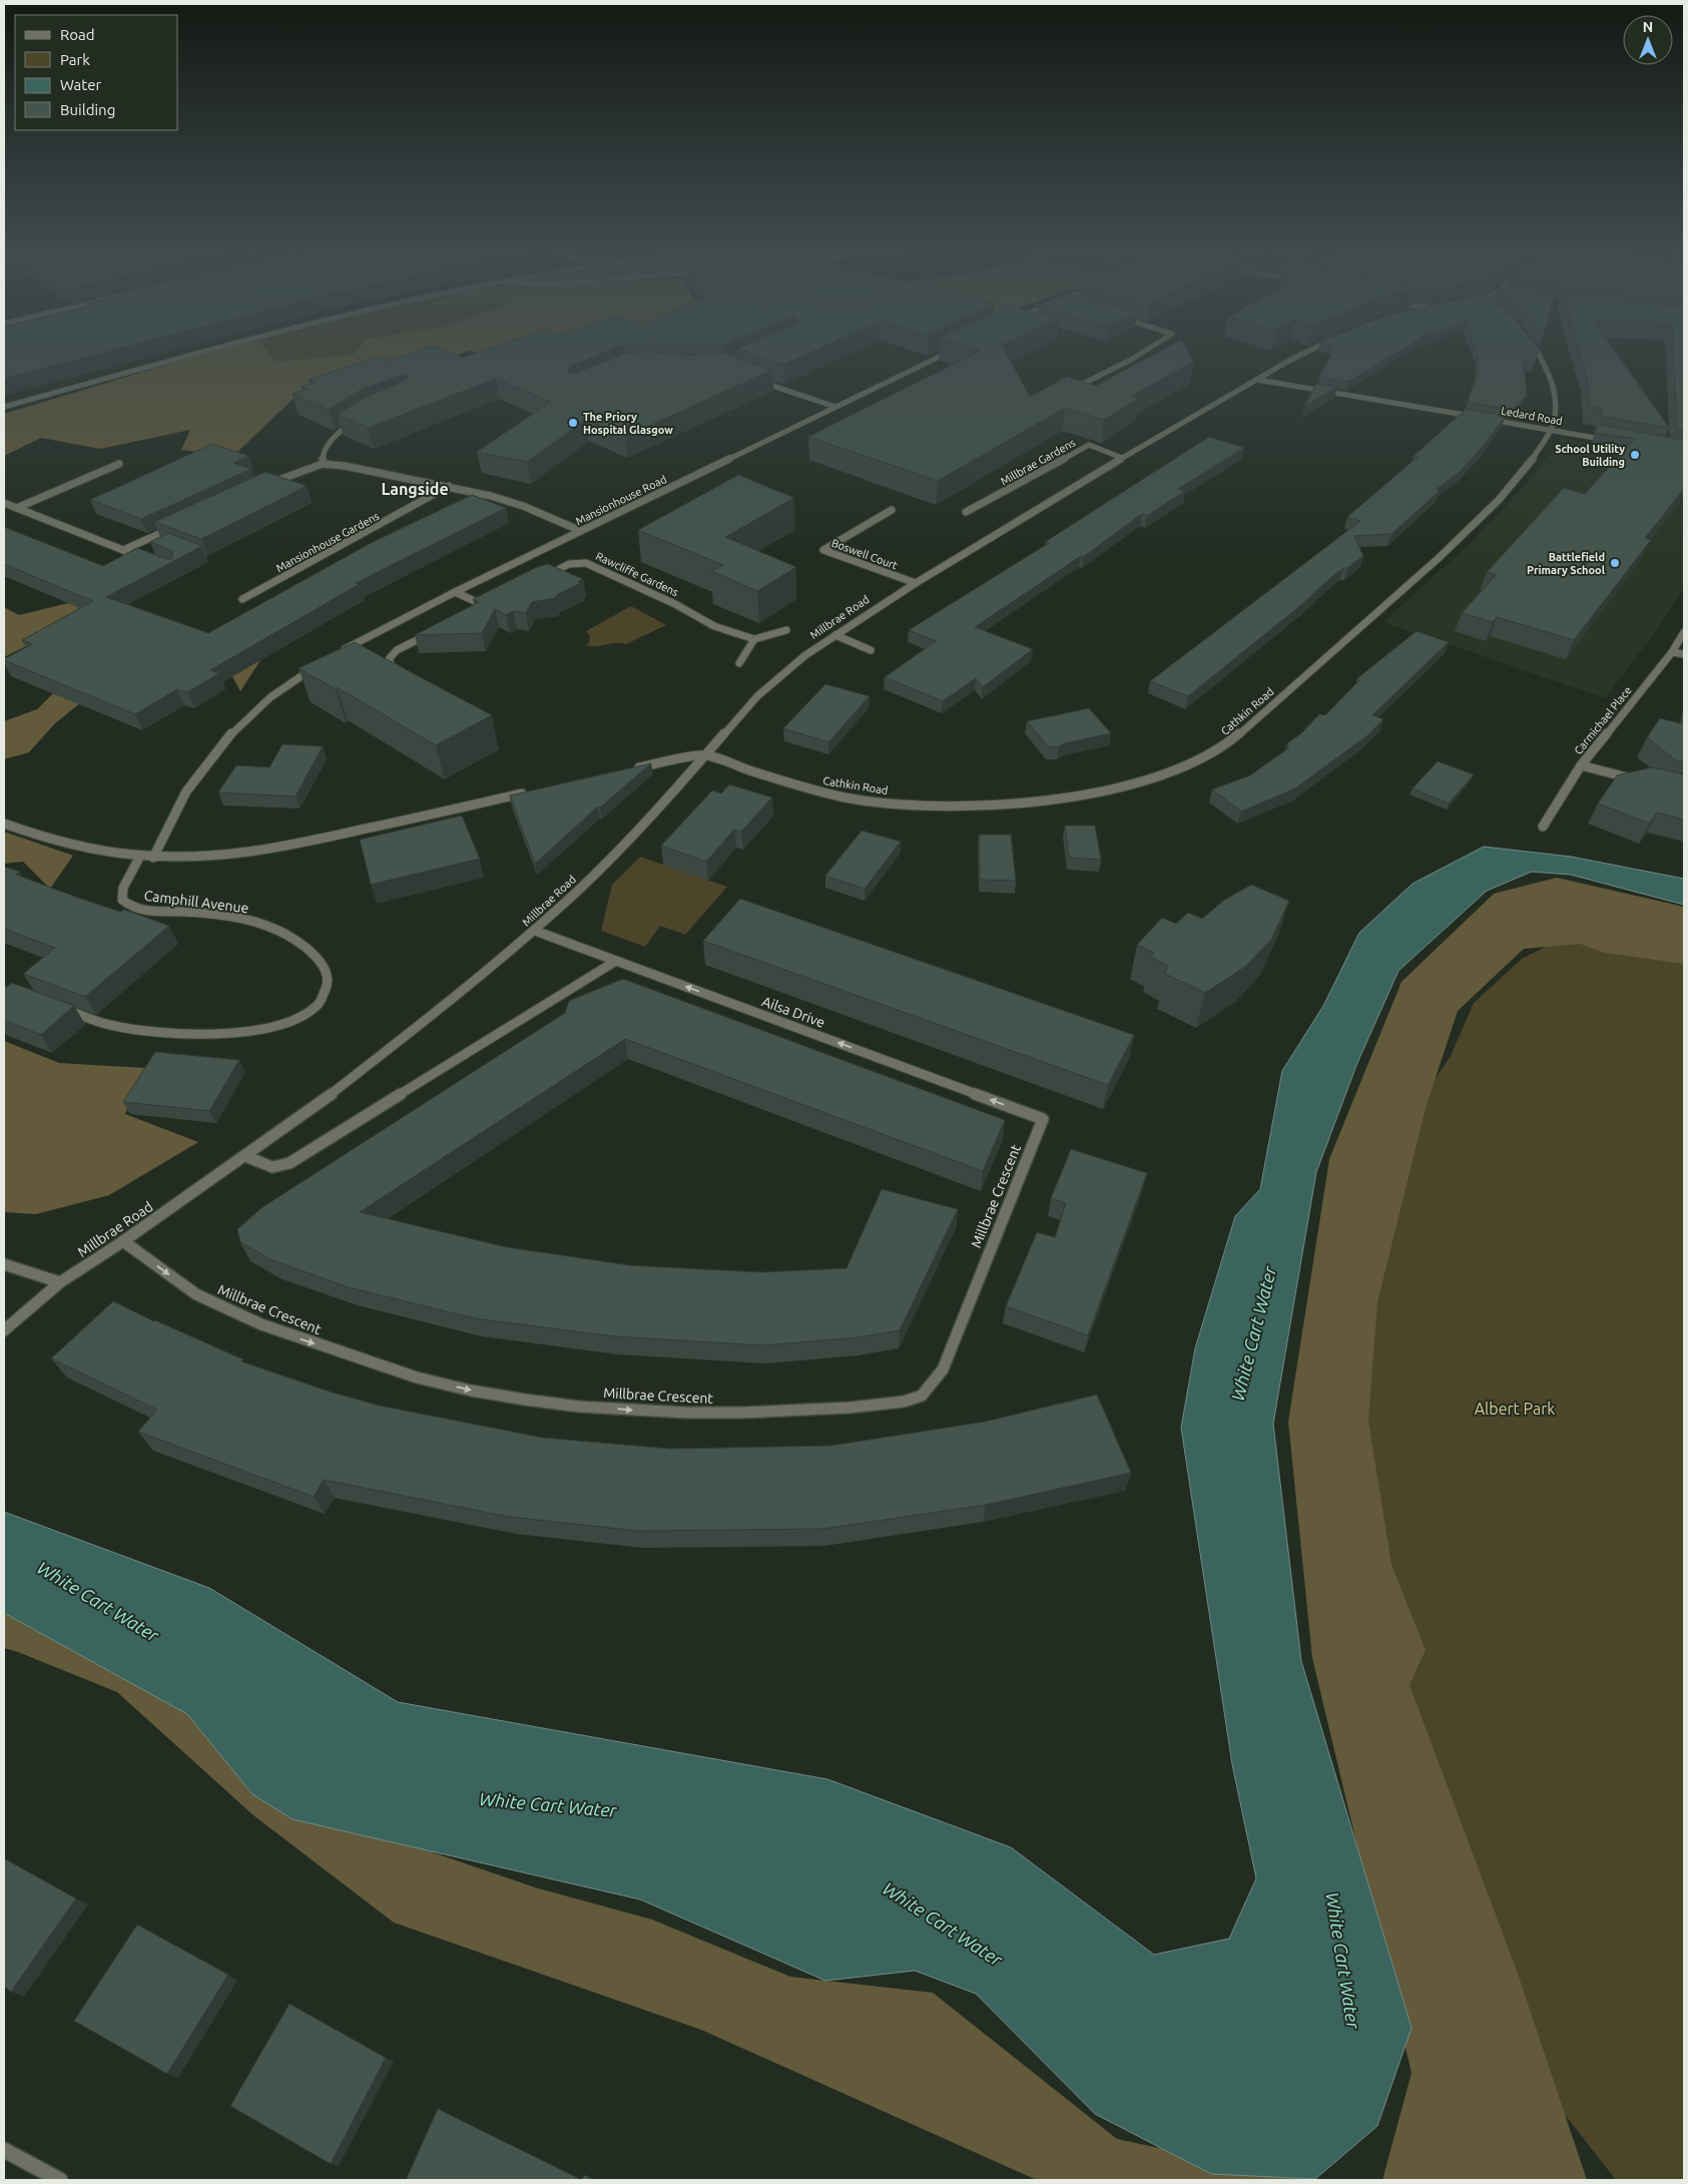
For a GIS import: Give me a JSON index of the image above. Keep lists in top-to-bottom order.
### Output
{
  "streets": {
    "street": [
      "Ledard Road",
      "Millbrae Gardens",
      "Mansionhouse Road",
      "Mansionhouse Gardens",
      "Boswell Court",
      "Rawcliffe Gardens",
      "Millbrae Road",
      "Cathkin Road",
      "Carmichael Place",
      "Camphill Avenue",
      "Ailsa Drive",
      "Millbrae Crescent"
    ]
  },
  "crossings": [
    ["Ledard Road", "Millbrae Road"],
    ["Ledard Road", "Cathkin Road"],
    ["Millbrae Gardens", "Millbrae Road"],
    ["Boswell Court", "Millbrae Road"],
    ["Millbrae Road", "Cathkin Road"],
    ["Millbrae Road", "Ailsa Drive"],
    ["Millbrae Road", "Millbrae Crescent"],
    ["Ailsa Drive", "Millbrae Crescent"]
  ],
  "one_way": ["Ailsa Drive", "Millbrae Crescent"],
  "districts": ["Langside"],
  "water": ["White Cart Water"],
  "parks": ["Albert Park"],
  "places": ["The Priory Hospital Glasgow", "School Utility Building", "Battlefield Primary School"],
  "legend": [
    "Road",
    "Park",
    "Water",
    "Building"
  ],
  "north": "top"
}
